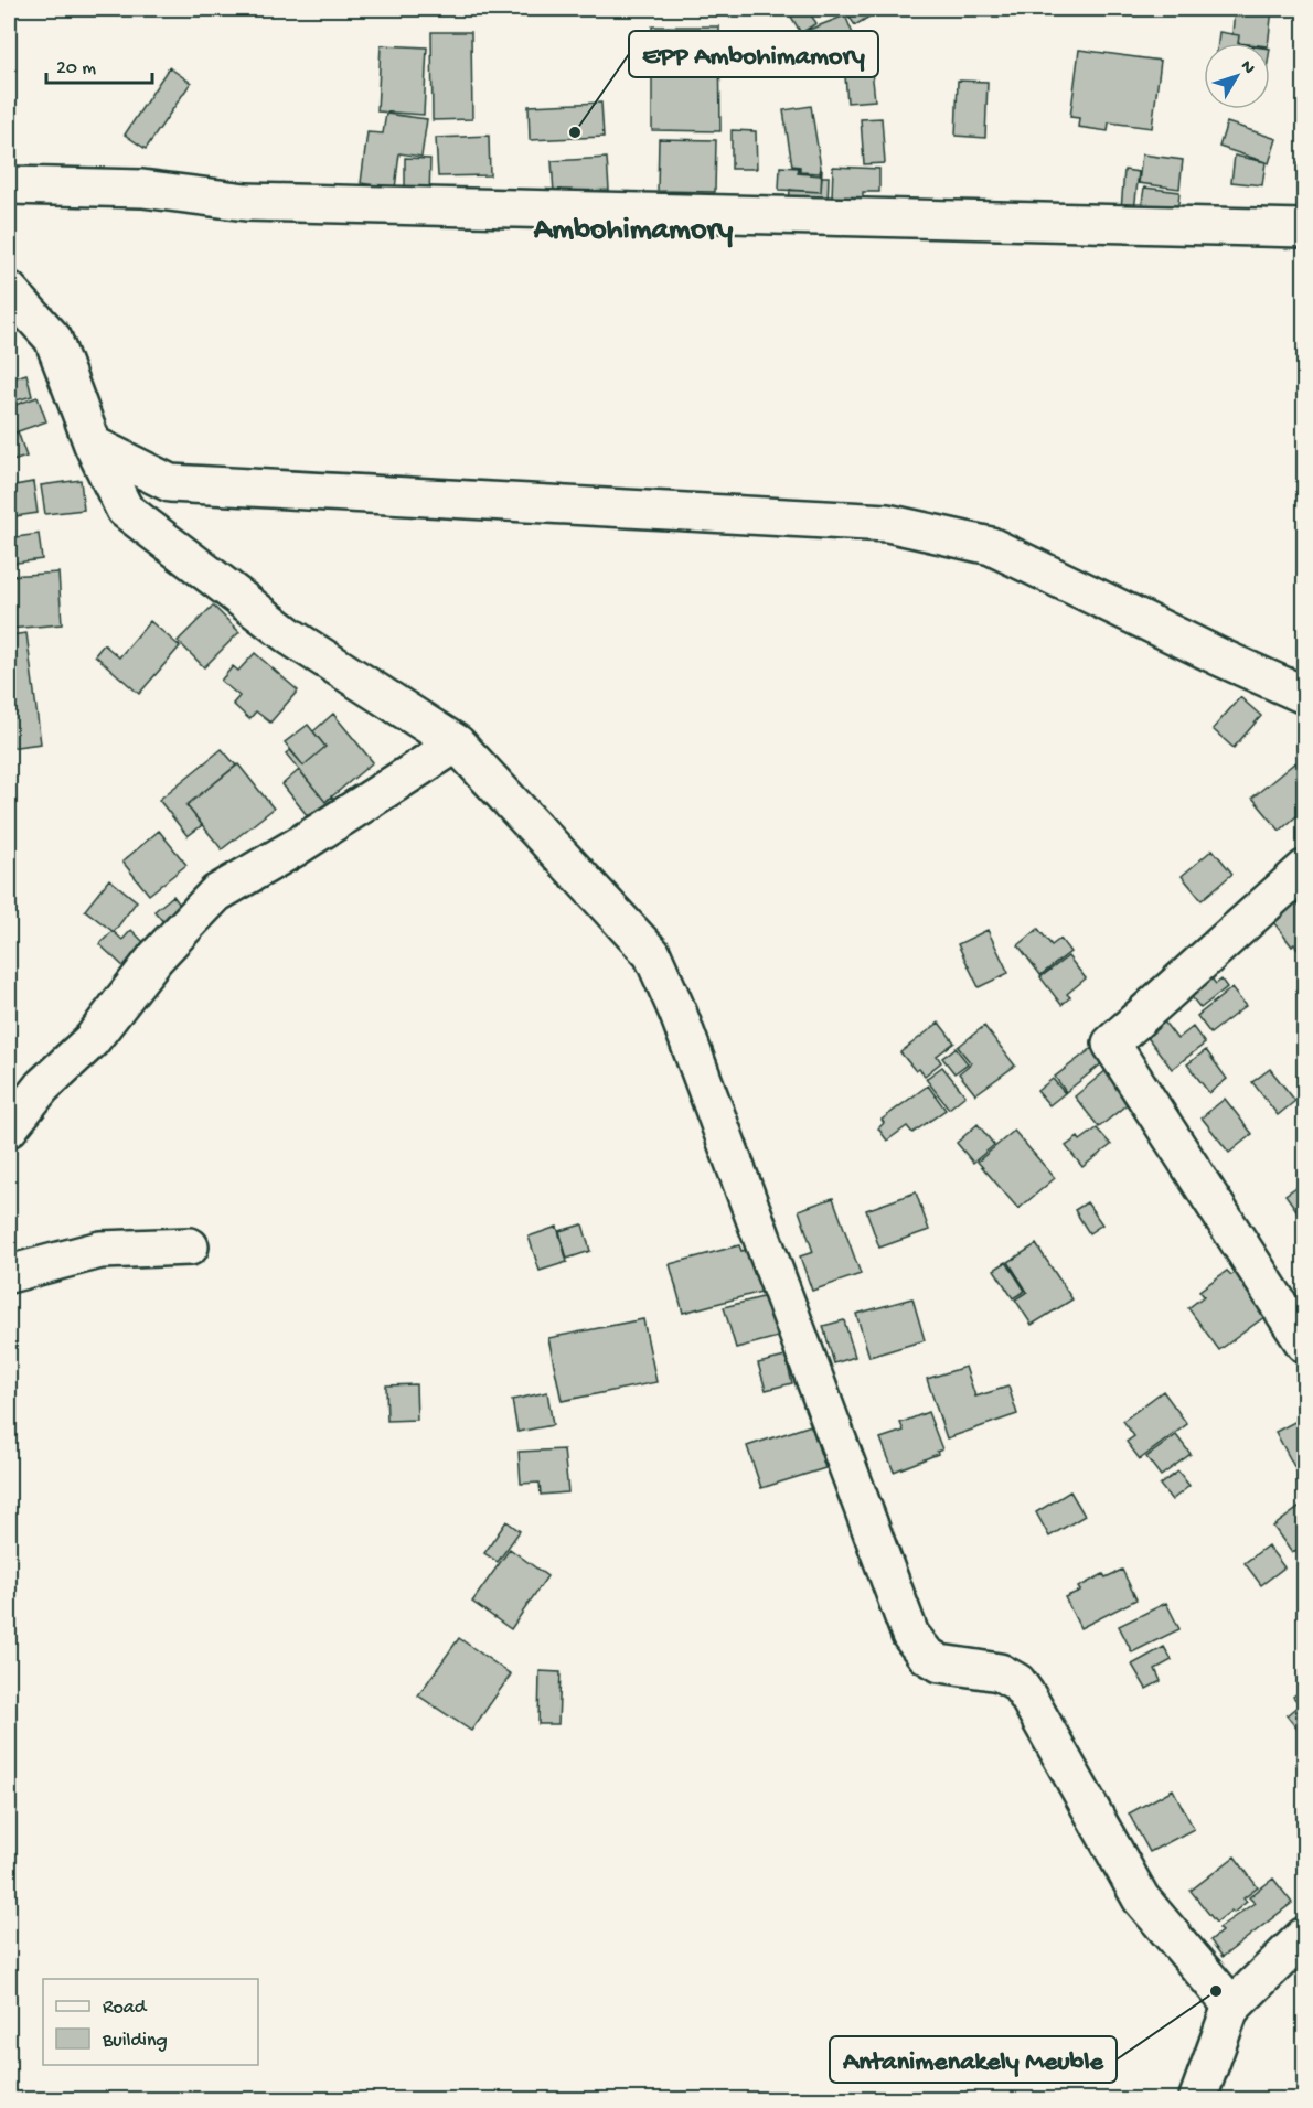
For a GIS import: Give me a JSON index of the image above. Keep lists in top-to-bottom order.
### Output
{
  "districts": ["Ambohimamory"],
  "places": ["EPP Ambohimamory", "Antanimenakely Meuble"],
  "legend": ["Road", "Building"],
  "scale_bar": "20 m",
  "north": "top right"
}
